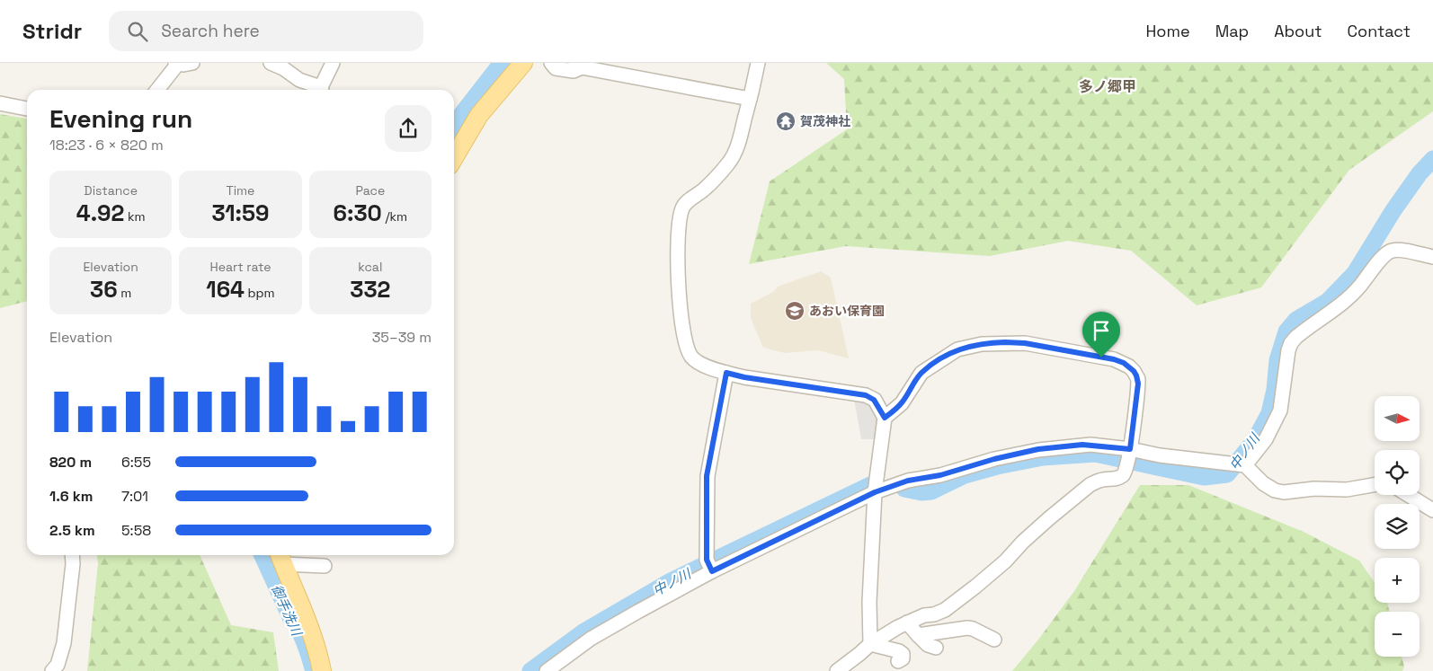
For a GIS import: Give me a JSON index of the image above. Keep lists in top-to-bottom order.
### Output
{
  "districts": ["多ノ郷甲"],
  "water": ["中ノ川", "御手洗川"],
  "places": {
    "temple": ["賀茂神社"],
    "school or university": ["あおい保育園"]
  },
  "north": "right",
  "page": {
    "header": "Stridr",
    "search": "Search here",
    "nav": [
      "Home",
      "Map",
      "About",
      "Contact"
    ],
    "heading": ["Evening run", "18:23 · 6 × 820 m"],
    "stats": [
      ["Distance", "4.92 km"],
      ["Time", "31:59"],
      ["Pace", "6:30 /km"],
      ["Elevation", "36 m"],
      ["Heart rate", "164 bpm"],
      ["kcal", "332"]
    ],
    "chart": ["Elevation", "35–39 m"],
    "map_buttons": ["+", "−"],
    "list": [
      {
        "name": "820 m",
        "note": "6:55"
      },
      {
        "name": "1.6 km",
        "note": "7:01"
      },
      {
        "name": "2.5 km",
        "note": "5:58"
      }
    ]
  }
}
